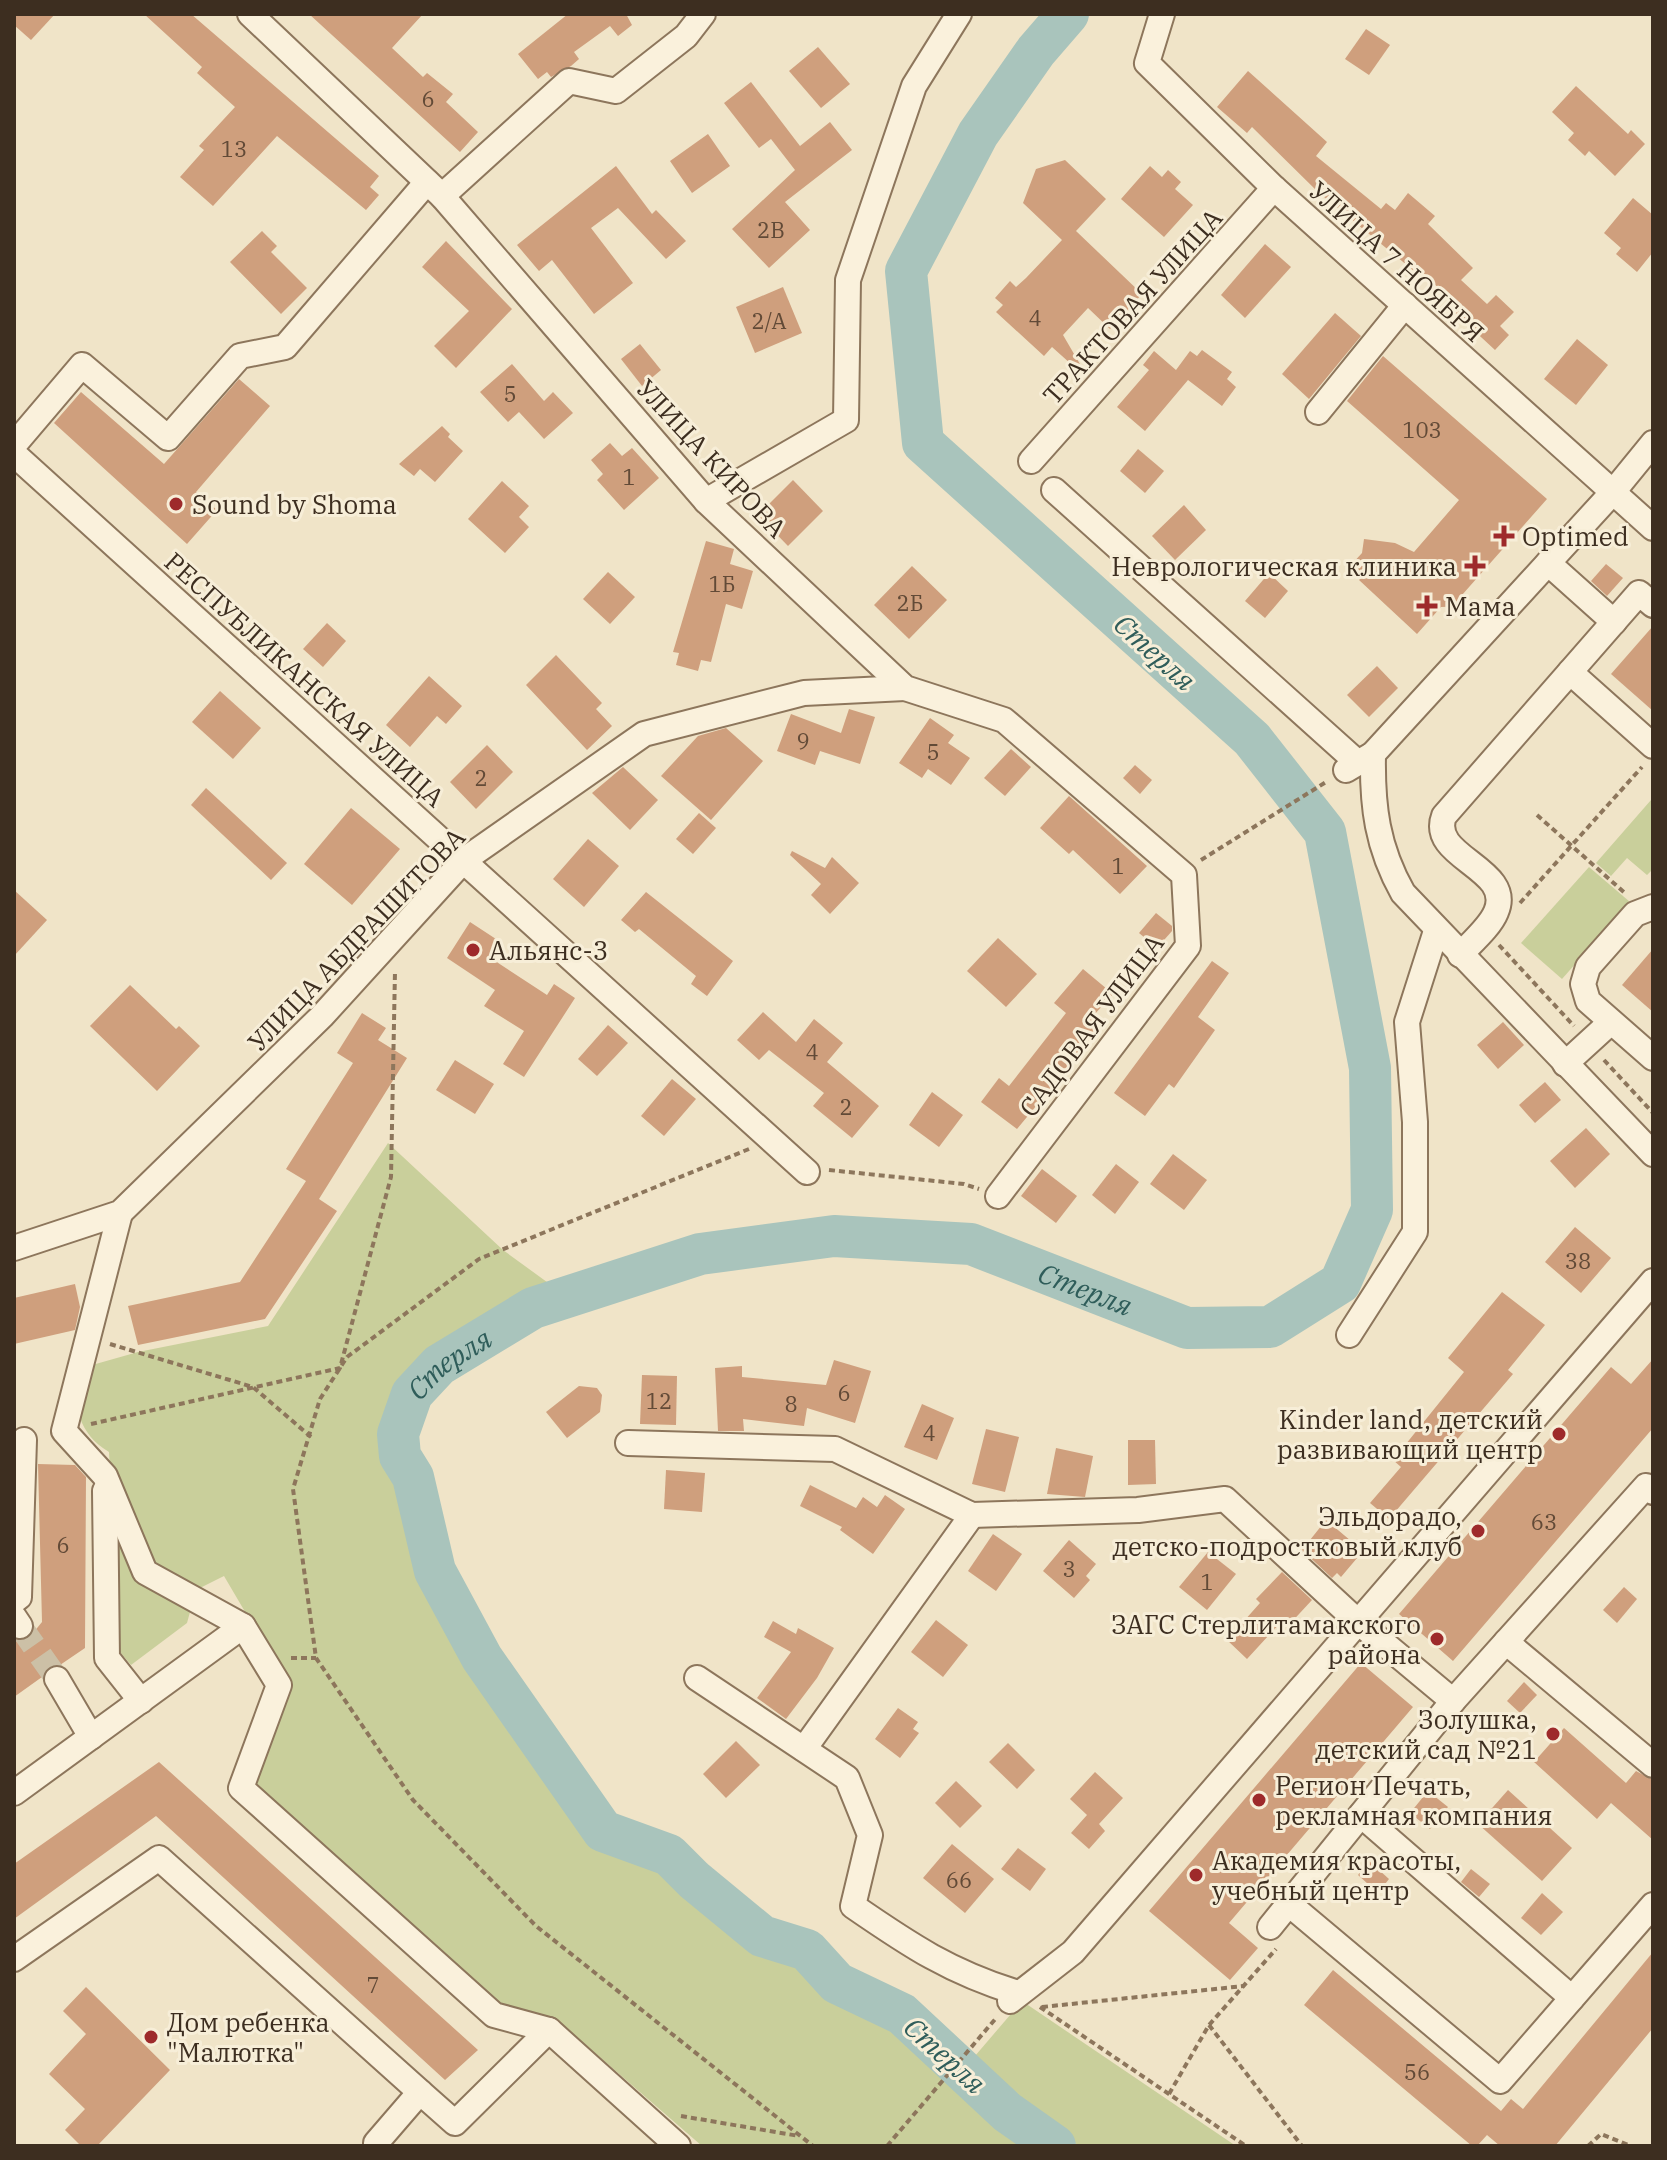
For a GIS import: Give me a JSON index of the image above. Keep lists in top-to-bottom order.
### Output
{
  "streets": {
    "street": [
      "УЛИЦА 7 НОЯБРЯ",
      "ТРАКТОВАЯ УЛИЦА",
      "УЛИЦА КИРОВА",
      "РЕСПУБЛИКАНСКАЯ УЛИЦА",
      "УЛИЦА АБДРАШИТОВА",
      "САДОВАЯ УЛИЦА"
    ]
  },
  "crossings": [
    ["УЛИЦА 7 НОЯБРЯ", "ТРАКТОВАЯ УЛИЦА"],
    ["УЛИЦА КИРОВА", "УЛИЦА АБДРАШИТОВА"],
    ["УЛИЦА КИРОВА", "САДОВАЯ УЛИЦА"],
    ["РЕСПУБЛИКАНСКАЯ УЛИЦА", "УЛИЦА АБДРАШИТОВА"]
  ],
  "water": ["Стерля"],
  "places": {
    "other": [
      "Sound by Shoma",
      "Альянс-3",
      "Kinder land, детский развивающий центр",
      "Эльдорадо, детско-подростковый клуб",
      "ЗАГС Стерлитамакского района",
      "Золушка, детский сад №21",
      "Регион Печать, рекламная компания",
      "Академия красоты, учебный центр",
      "Дом ребенка \"Малютка\""
    ],
    "health": ["Optimed", "Неврологическая клиника", "Мама"]
  },
  "house_numbers": [
    "6",
    "13",
    "2В",
    "4",
    "2/А",
    "5",
    "103",
    "1",
    "1Б",
    "2Б",
    "9",
    "5",
    "2",
    "1",
    "4",
    "2",
    "38",
    "6",
    "12",
    "8",
    "4",
    "63",
    "6",
    "3",
    "1",
    "66",
    "7",
    "56"
  ]
}
